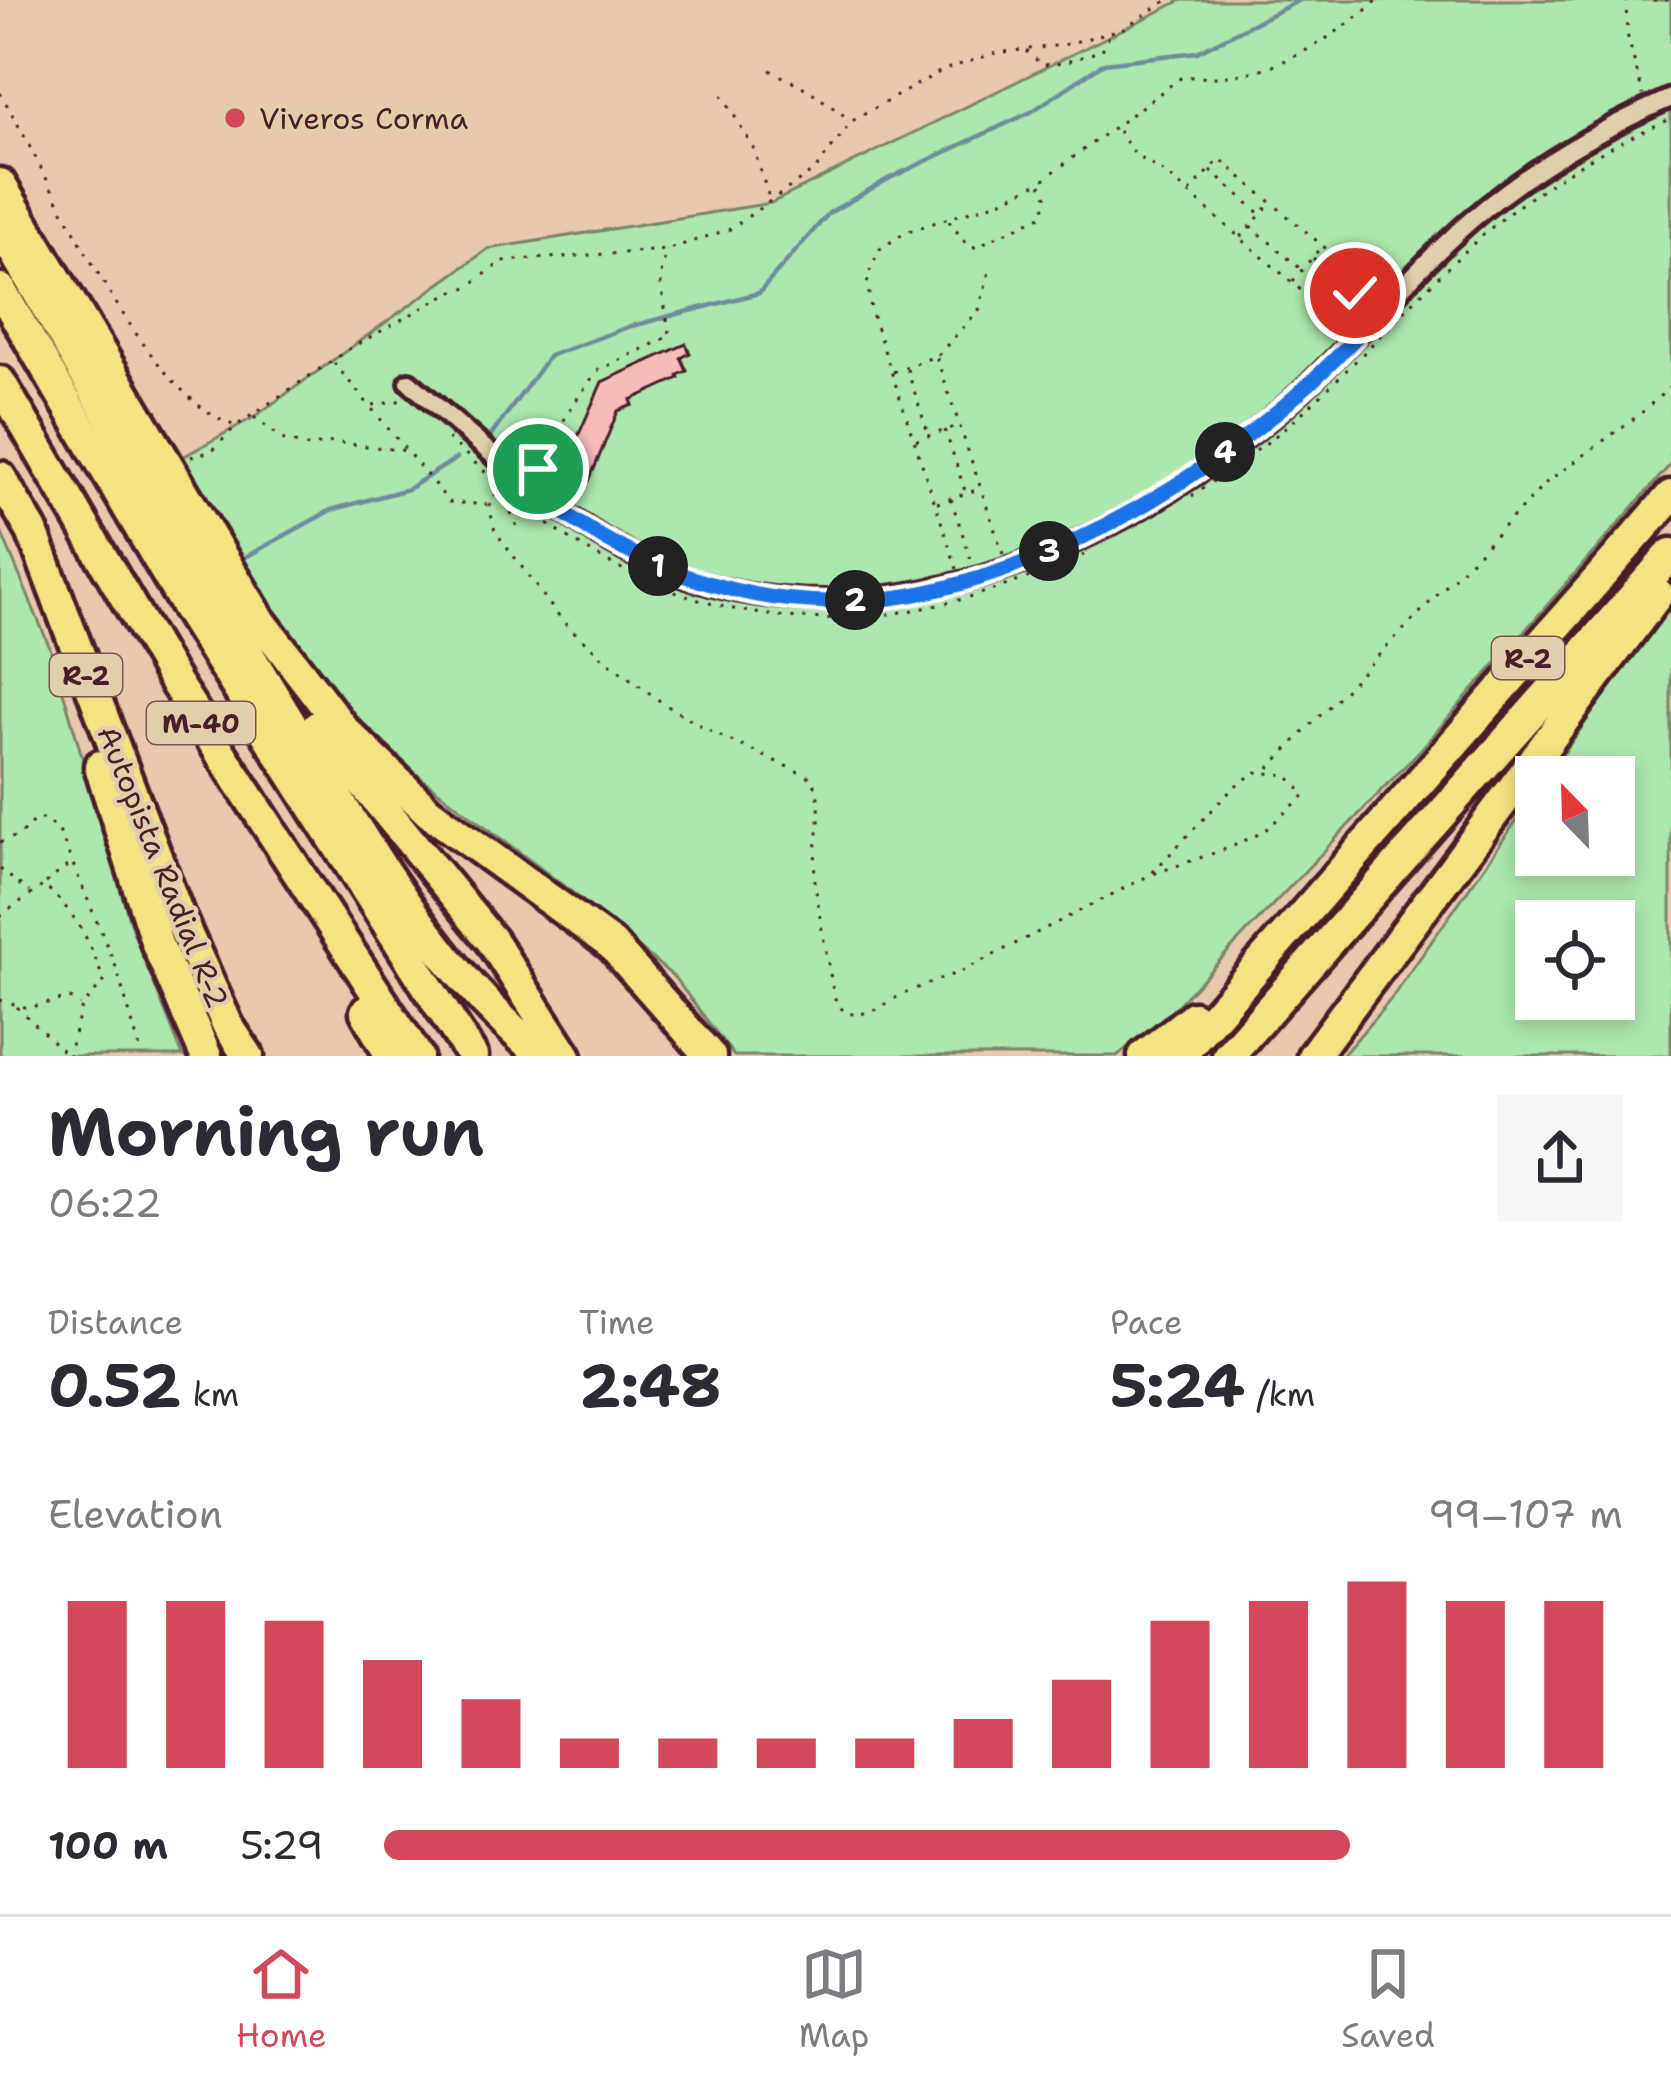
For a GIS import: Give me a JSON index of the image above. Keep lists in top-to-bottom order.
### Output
{
  "streets": {
    "highway": ["R-2", "M-40", "Autopista Radial R-2"]
  },
  "places": ["Viveros Corma"],
  "north": "top left",
  "page": {
    "pins": [
      "4",
      "3",
      "1",
      "2"
    ],
    "heading": ["Morning run", "06:22"],
    "stats": [
      ["Distance", "0.52 km"],
      ["Time", "2:48"],
      ["Pace", "5:24 /km"]
    ],
    "chart": ["Elevation", "99–107 m"],
    "list": [
      {
        "name": "100 m",
        "note": "5:29"
      }
    ],
    "tabs": ["Home", "Map", "Saved"]
  }
}
